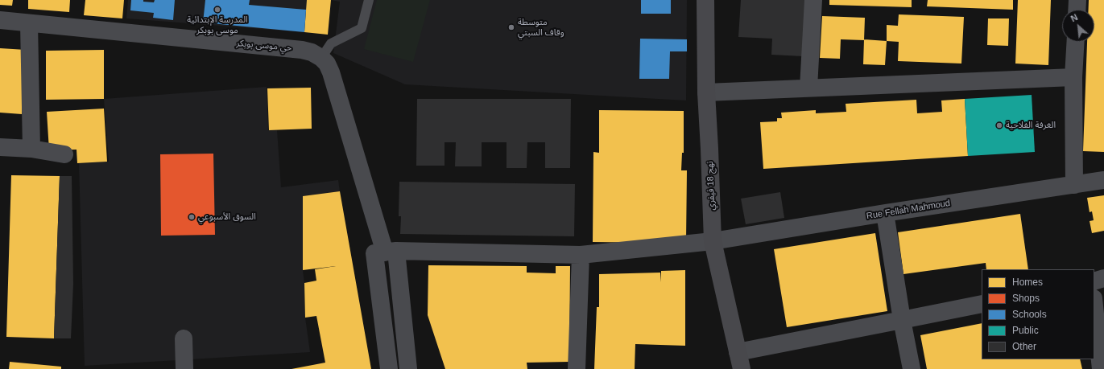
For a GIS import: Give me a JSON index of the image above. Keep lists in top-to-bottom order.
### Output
{
  "streets": {
    "main road": ["نهج 18 فيفري"],
    "street": ["حي موسى بوبكر", "Rue Fellah Mahmoud"]
  },
  "crossings": [
    ["حي موسى بوبكر", "Rue Fellah Mahmoud"],
    ["نهج 18 فيفري", "Rue Fellah Mahmoud"]
  ],
  "places": [
    "المدرسة الإبتدائية موسى بوبكر",
    "متوسطة وقاف السبتي",
    "الغرفة الفلاحية",
    "السوق الأسبوعي"
  ],
  "legend": [
    "Homes",
    "Shops",
    "Schools",
    "Public",
    "Other"
  ],
  "north": "top left"
}
